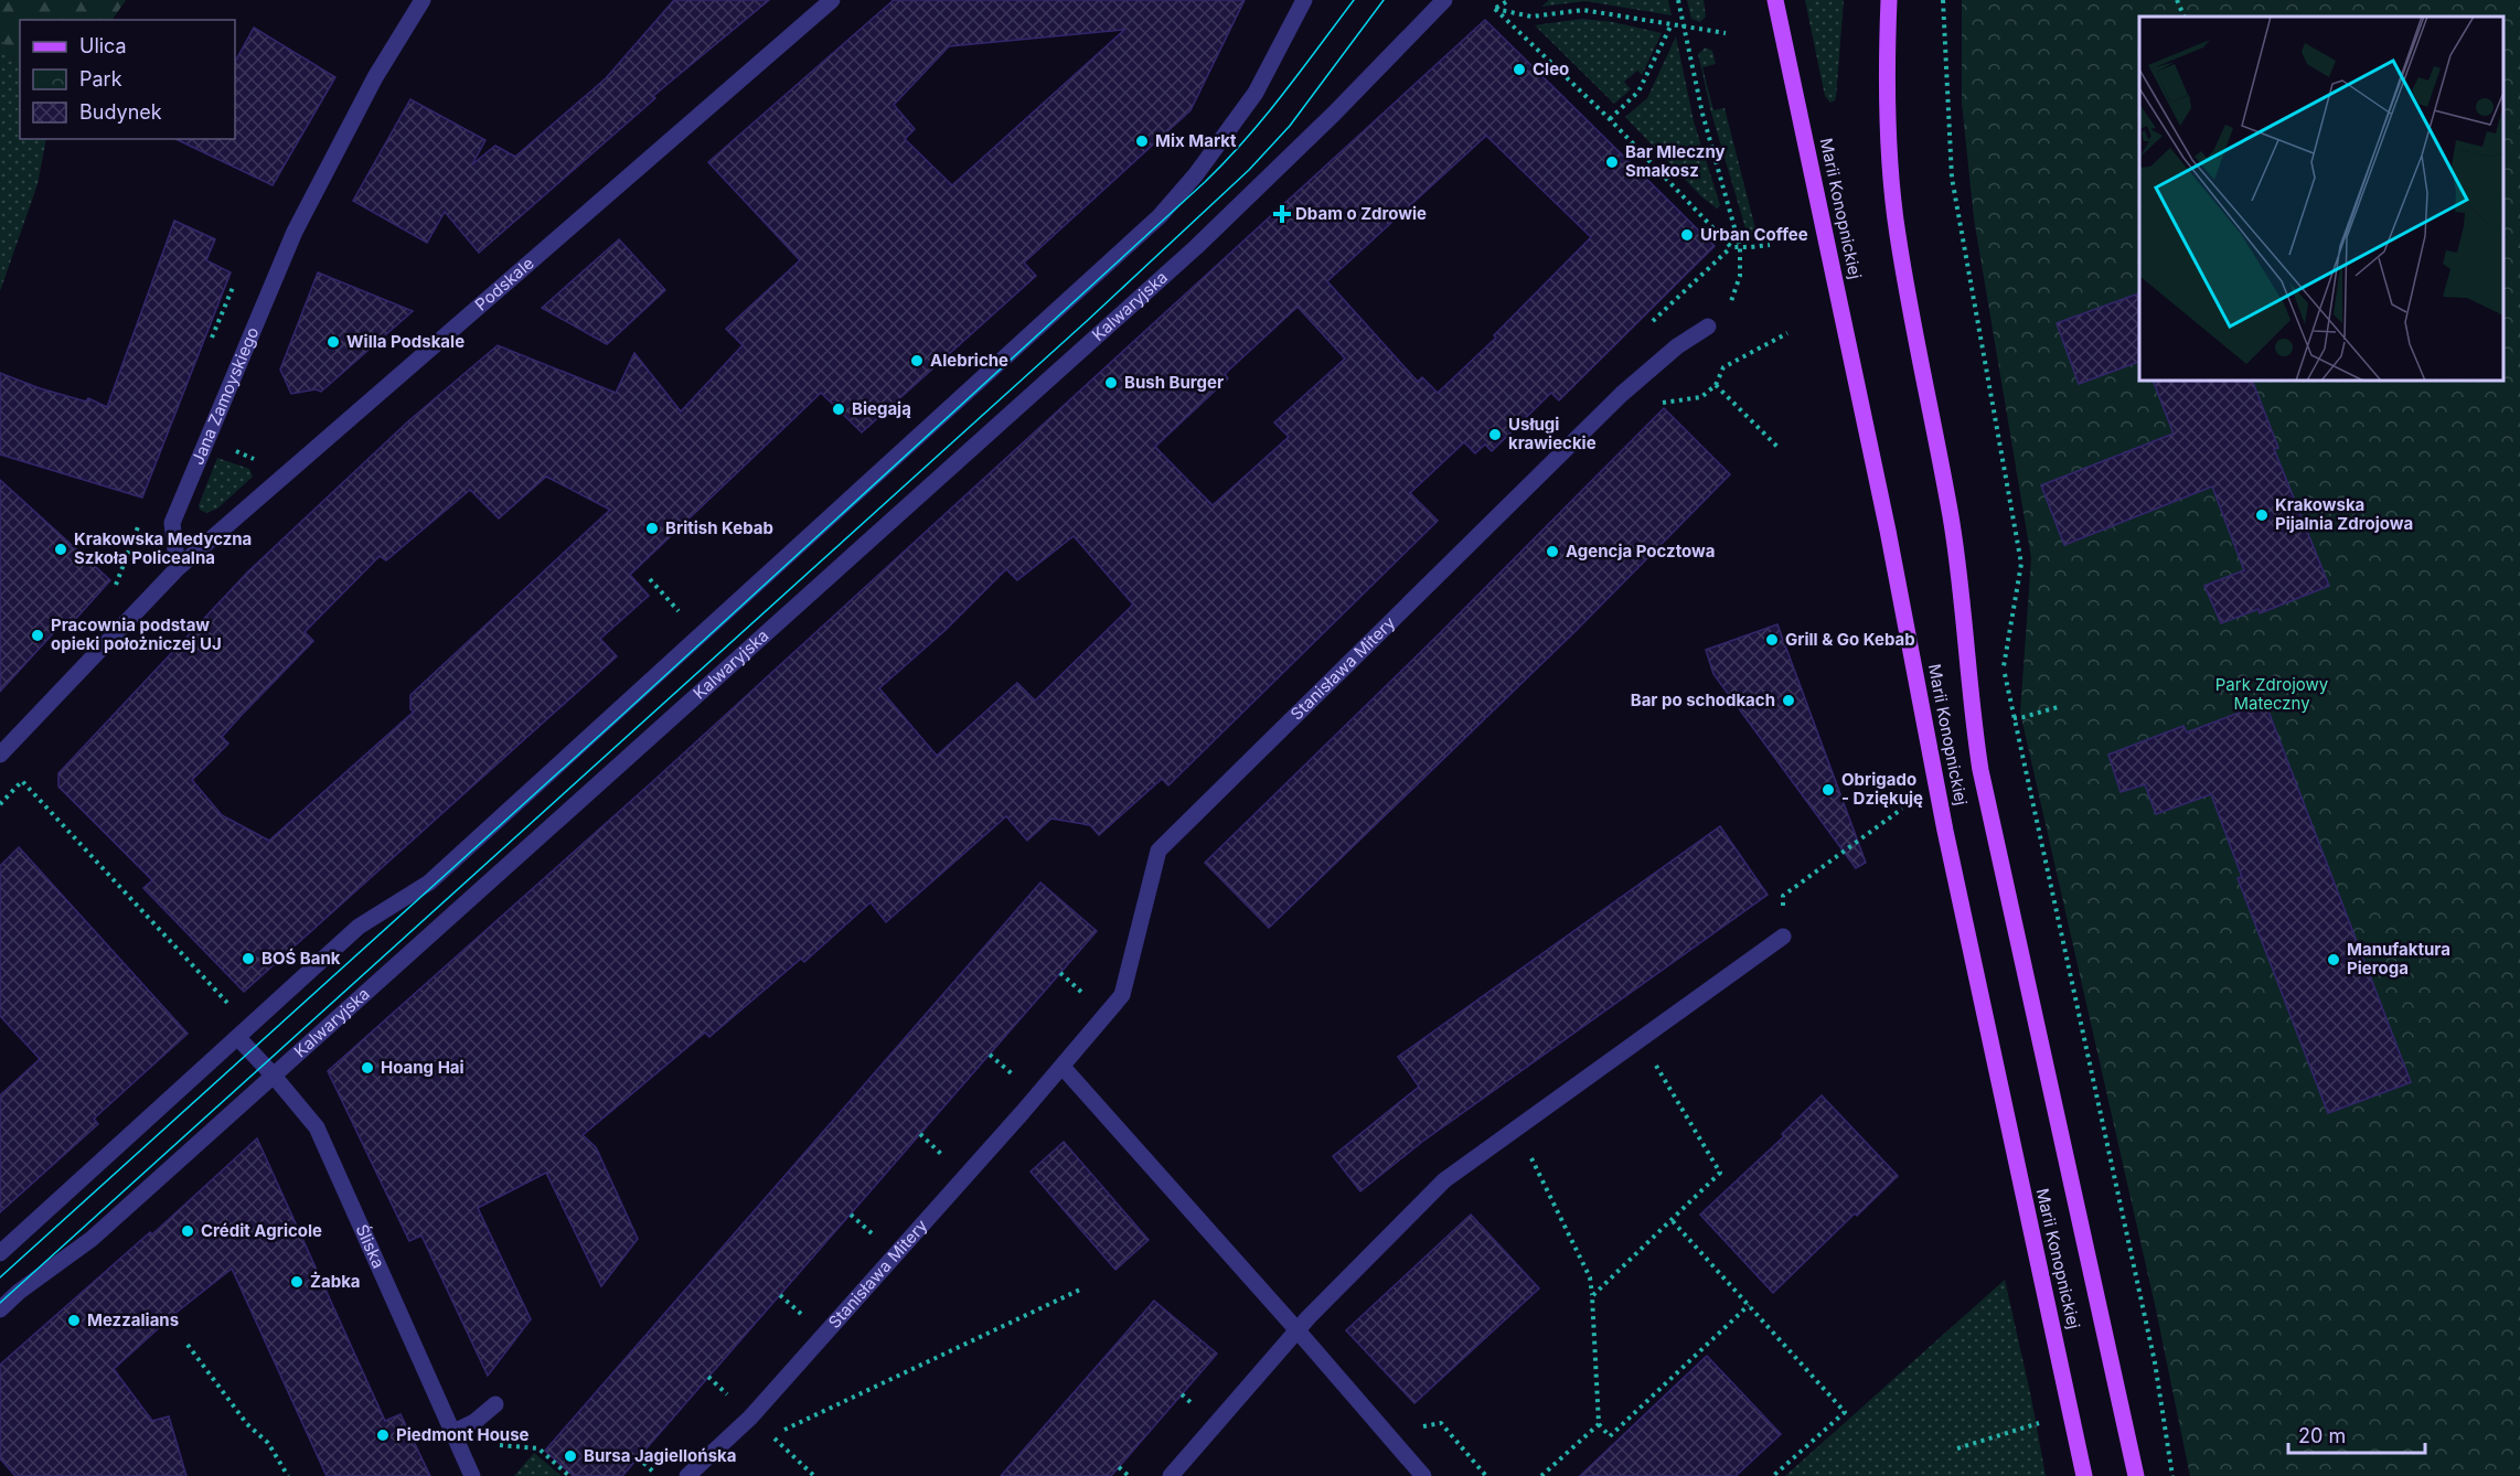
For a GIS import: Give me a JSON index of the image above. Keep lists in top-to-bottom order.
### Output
{
  "streets": {
    "main road": ["Marii Konopnickiej"],
    "street": [
      "Podskale",
      "Kalwaryjska",
      "Jana Zamoyskiego",
      "Stanisława Mitery",
      "Śliska"
    ]
  },
  "crossings": [
    ["Podskale", "Jana Zamoyskiego"],
    ["Kalwaryjska", "Śliska"]
  ],
  "parks": ["Park Zdrojowy Mateczny"],
  "places": {
    "other": [
      "Cleo",
      "Mix Markt",
      "Bar Mleczny Smakosz",
      "Urban Coffee",
      "Willa Podskale",
      "Alebriche",
      "Bush Burger",
      "Biegają",
      "Usługi krawieckie",
      "Krakowska Pijalnia Zdrojowa",
      "British Kebab",
      "Krakowska Medyczna Szkoła Policealna",
      "Agencja Pocztowa",
      "Pracownia podstaw opieki położniczej UJ",
      "Grill & Go Kebab",
      "Bar po schodkach",
      "Obrigado - Dziękuję",
      "BOŚ Bank",
      "Manufaktura Pieroga",
      "Hoang Hai",
      "Crédit Agricole",
      "Żabka",
      "Mezzalians",
      "Piedmont House",
      "Bursa Jagiellońska"
    ],
    "health": ["Dbam o Zdrowie"]
  },
  "legend": ["Ulica", "Park", "Budynek"],
  "scale_bar": "20 m"
}
